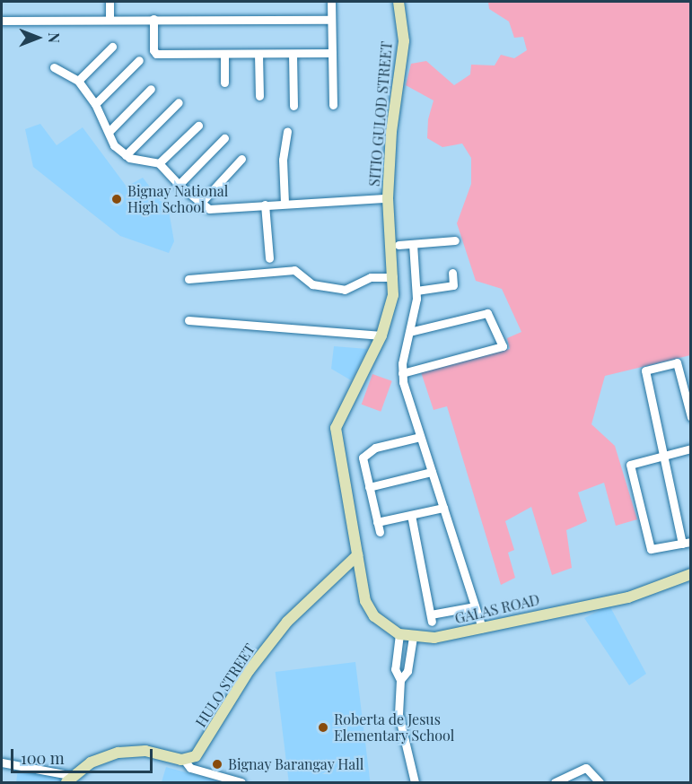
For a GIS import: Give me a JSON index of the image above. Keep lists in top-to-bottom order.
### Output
{
  "streets": {
    "main road": ["SITIO GULOD STREET", "GALAS ROAD", "HULO STREET"]
  },
  "crossings": [
    ["SITIO GULOD STREET", "GALAS ROAD"],
    ["GALAS ROAD", "HULO STREET"]
  ],
  "places": ["Bignay National High School", "Roberta de Jesus Elementary School", "Bignay Barangay Hall"],
  "scale_bar": "100 m",
  "north": "right"
}
